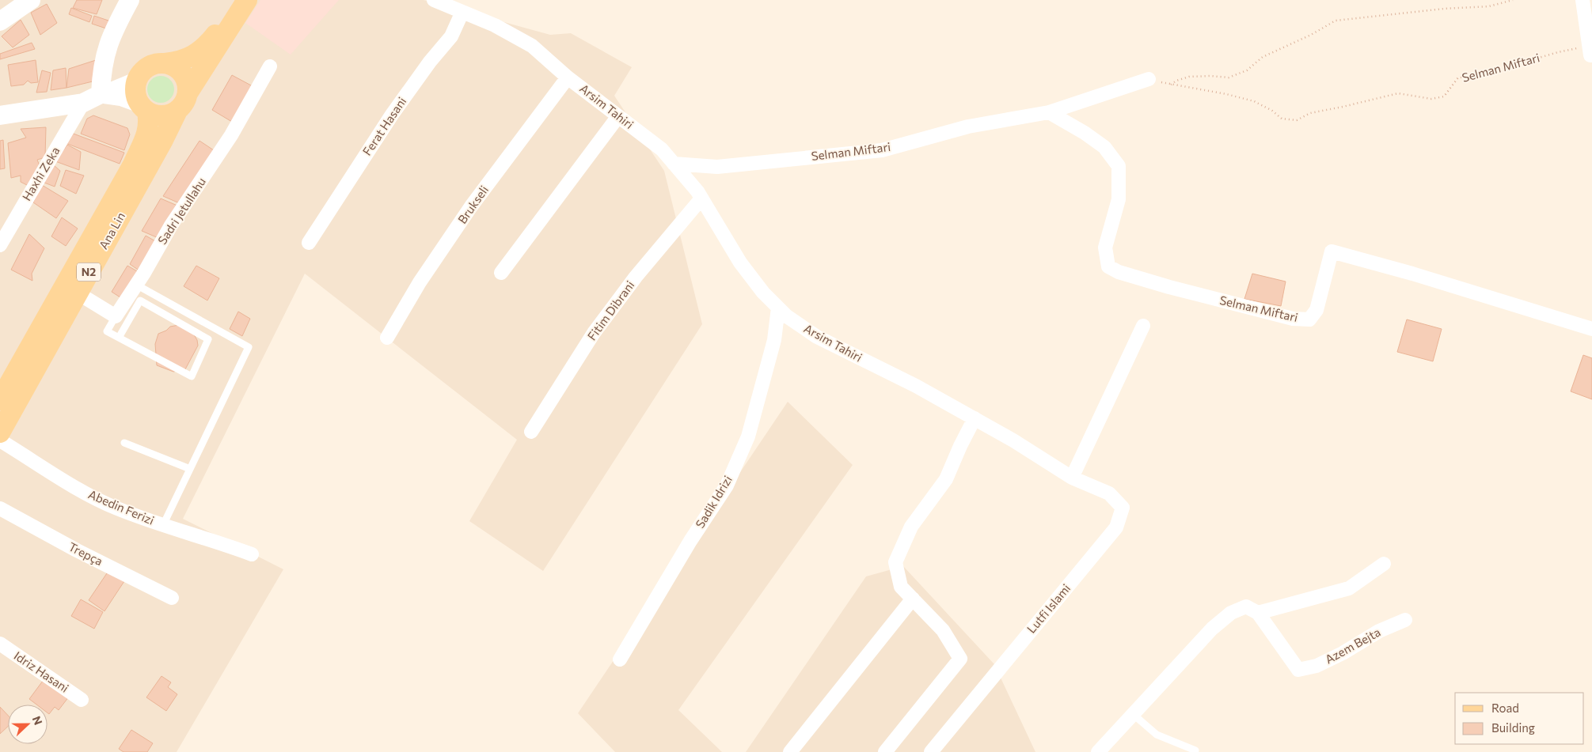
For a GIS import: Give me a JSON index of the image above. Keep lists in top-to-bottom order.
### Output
{
  "streets": {
    "main road": ["Ana Lin", "N2"],
    "street": [
      "Selman Miftari",
      "Arsim Tahiri",
      "Ferat Hasani",
      "Haxhi Zeka",
      "Brukseli",
      "Sadri Jetullahu",
      "Fitim Dibrani",
      "Sadik Idrizi",
      "Abedin Ferizi",
      "Trepça",
      "Lutfi Islami",
      "Azem Bejta",
      "Idriz Hasani"
    ]
  },
  "crossings": [
    ["Selman Miftari", "Arsim Tahiri"],
    ["Arsim Tahiri", "Ferat Hasani"],
    ["Arsim Tahiri", "Brukseli"],
    ["Arsim Tahiri", "Fitim Dibrani"],
    ["Arsim Tahiri", "Sadik Idrizi"],
    ["Arsim Tahiri", "Lutfi Islami"],
    ["Ana Lin", "N2"]
  ],
  "legend": ["Road", "Building"],
  "north": "right"
}
